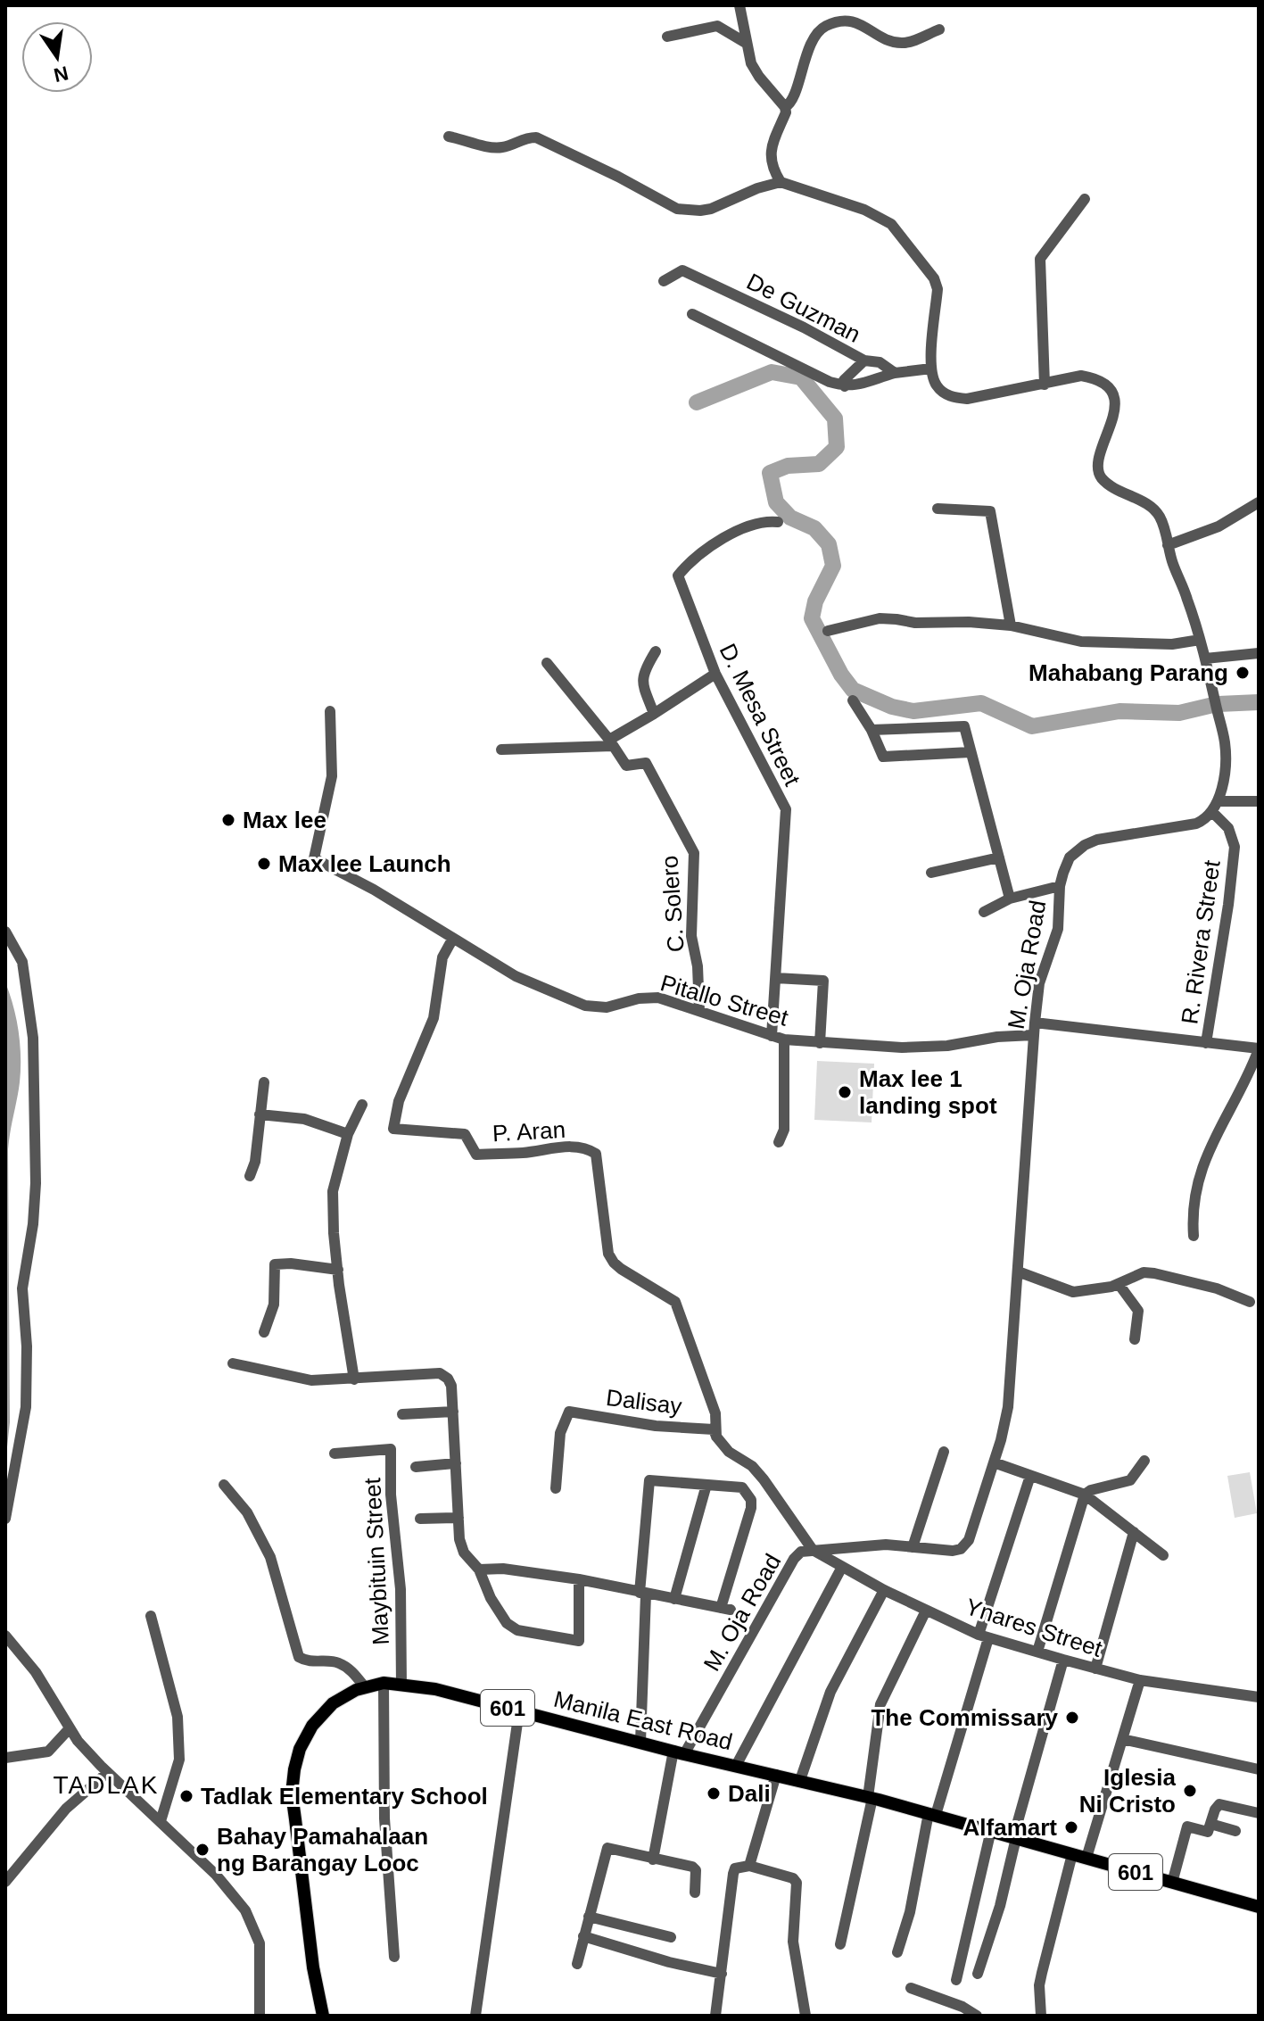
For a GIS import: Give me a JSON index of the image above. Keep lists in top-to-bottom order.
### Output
{
  "streets": {
    "main road": ["601", "Manila East Road"],
    "street": [
      "De Guzman",
      "D. Mesa Street",
      "C. Solero",
      "R. Rivera Street",
      "M. Oja Road",
      "Pitallo Street",
      "P. Aran",
      "Dalisay",
      "Maybituin Street",
      "Ynares Street"
    ]
  },
  "crossings": [
    ["D. Mesa Street", "Pitallo Street"],
    ["C. Solero", "Pitallo Street"],
    ["R. Rivera Street", "M. Oja Road"],
    ["R. Rivera Street", "Pitallo Street"],
    ["M. Oja Road", "Pitallo Street"],
    ["M. Oja Road", "Ynares Street"],
    ["M. Oja Road", "Manila East Road"],
    ["Pitallo Street", "P. Aran"],
    ["P. Aran", "Dalisay"],
    ["Maybituin Street", "Manila East Road"]
  ],
  "districts": ["TADLAK"],
  "places": [
    "Mahabang Parang",
    "Max lee",
    "Max lee Launch",
    "Max lee 1 landing spot",
    "The Commissary",
    "Iglesia Ni Cristo",
    "Dali",
    "Tadlak Elementary School",
    "Alfamart",
    "Bahay Pamahalaan ng Barangay Looc"
  ],
  "north": "bottom"
}
